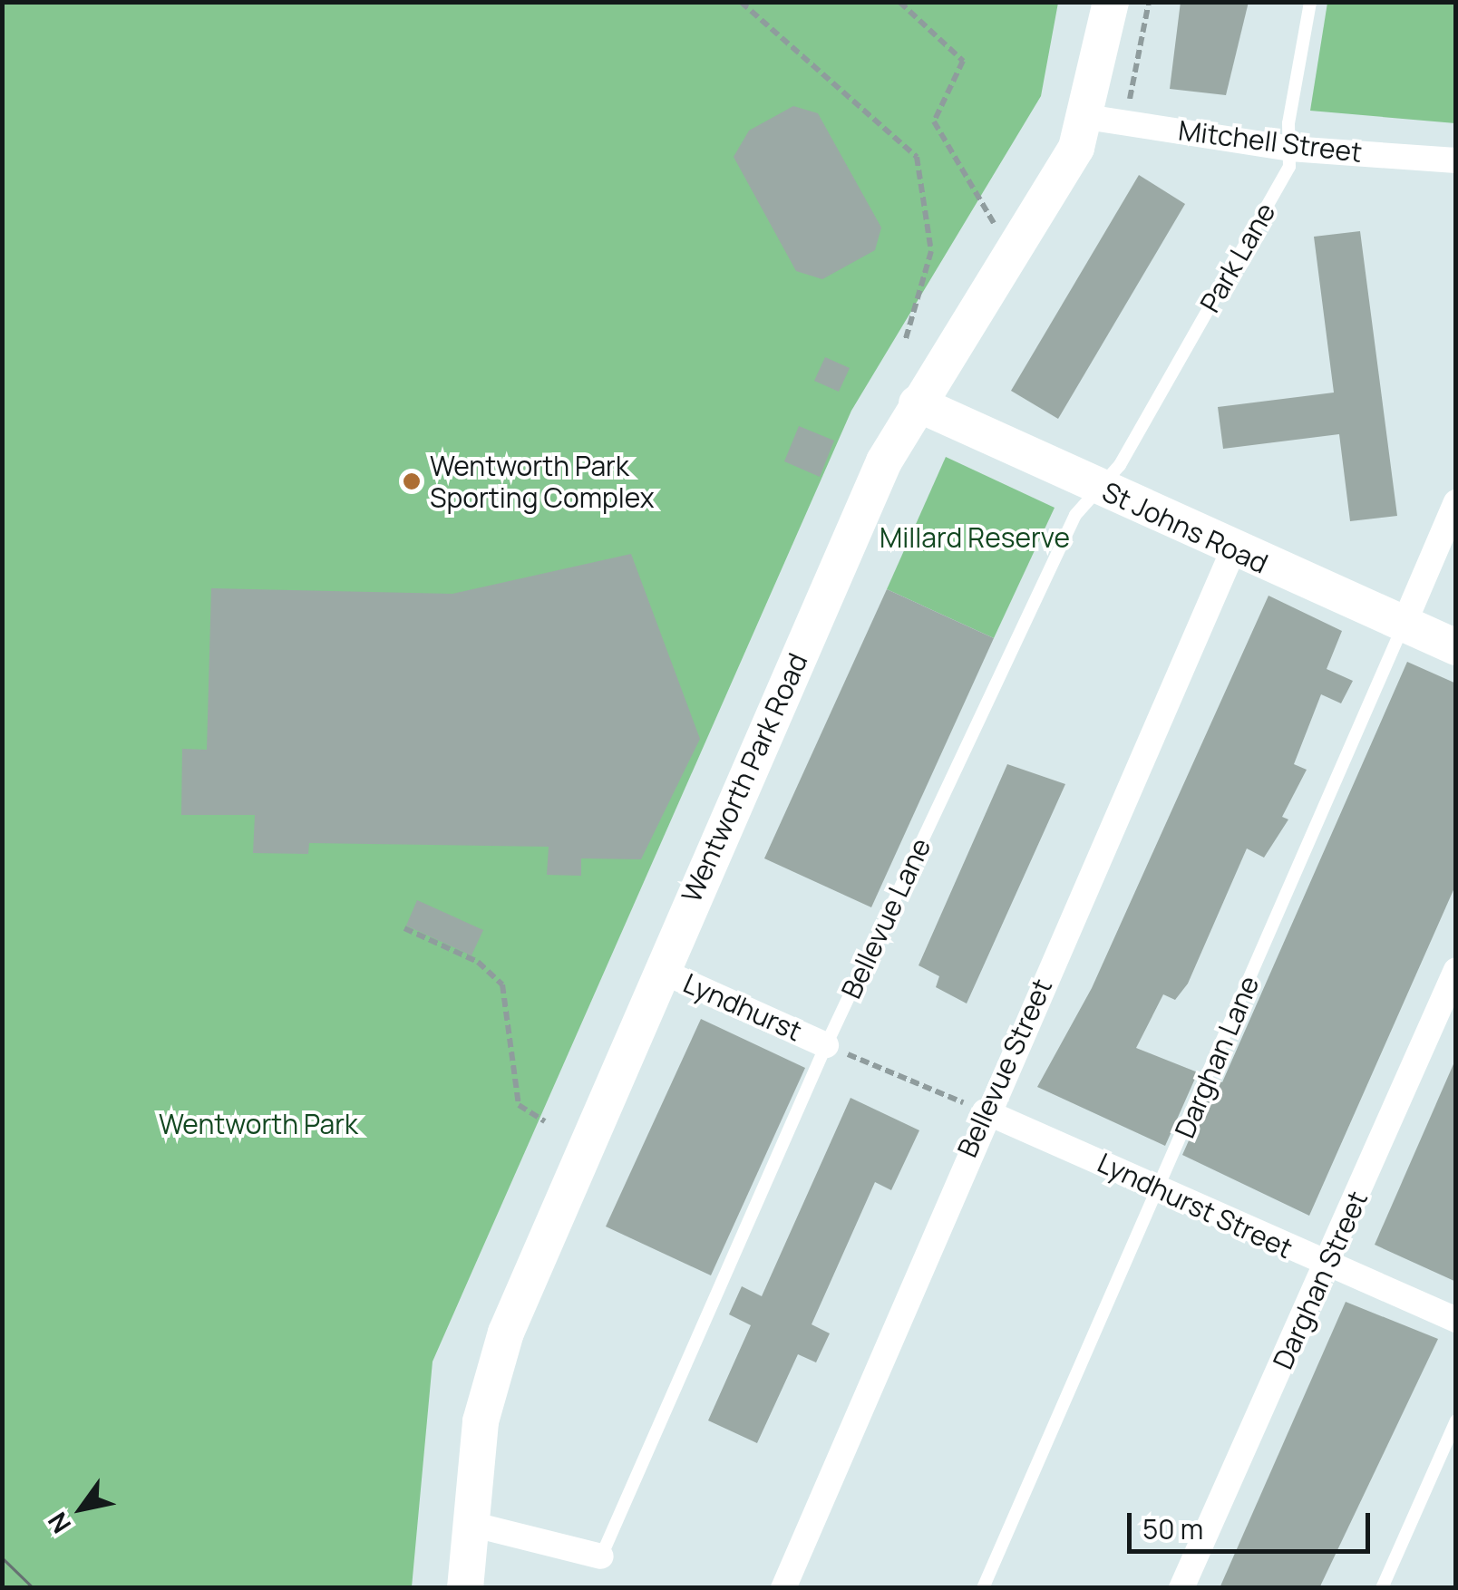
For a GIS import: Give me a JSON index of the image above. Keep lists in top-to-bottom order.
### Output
{
  "streets": {
    "street": [
      "Mitchell Street",
      "St Johns Road",
      "Wentworth Park Road",
      "Lyndhurst",
      "Bellevue Street",
      "Lyndhurst Street",
      "Darghan Street"
    ],
    "lane": ["Park Lane", "Bellevue Lane", "Darghan Lane"]
  },
  "crossings": [
    ["Mitchell Street", "Park Lane"],
    ["Mitchell Street", "Wentworth Park Road"],
    ["Park Lane", "St Johns Road"],
    ["Park Lane", "Bellevue Lane"],
    ["St Johns Road", "Wentworth Park Road"],
    ["St Johns Road", "Bellevue Lane"],
    ["St Johns Road", "Darghan Lane"],
    ["St Johns Road", "Bellevue Street"],
    ["Wentworth Park Road", "Lyndhurst"],
    ["Bellevue Lane", "Lyndhurst"],
    ["Darghan Lane", "Lyndhurst Street"],
    ["Bellevue Street", "Lyndhurst Street"],
    ["Lyndhurst Street", "Darghan Street"]
  ],
  "parks": ["Millard Reserve", "Wentworth Park"],
  "places": ["Wentworth Park Sporting Complex"],
  "scale_bar": "50 m",
  "north": "bottom left"
}
